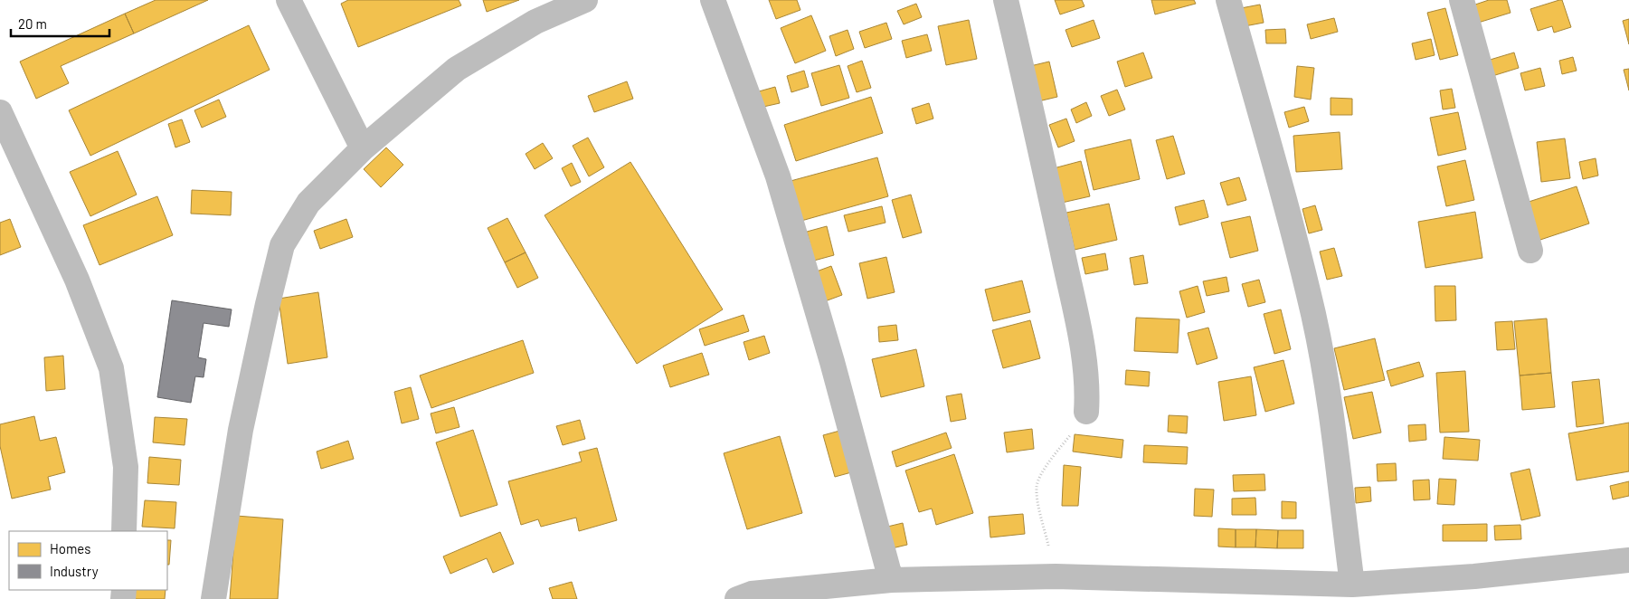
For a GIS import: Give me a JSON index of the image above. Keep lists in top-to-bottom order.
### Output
{
  "legend": ["Homes", "Industry"],
  "scale_bar": "20 m"
}
